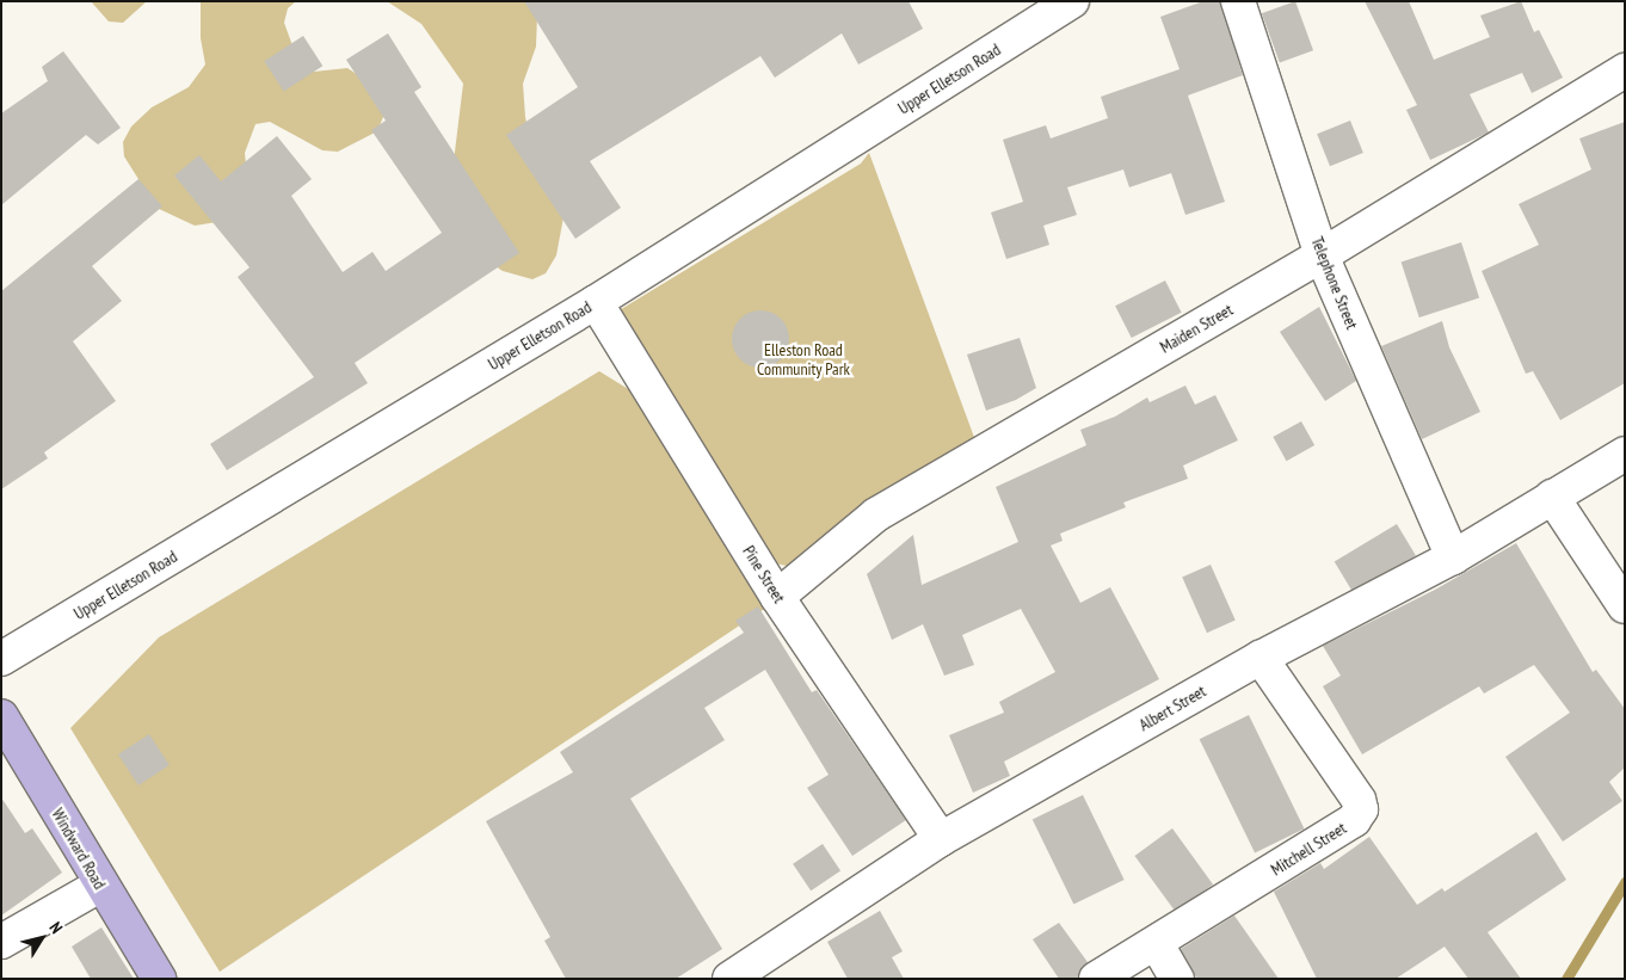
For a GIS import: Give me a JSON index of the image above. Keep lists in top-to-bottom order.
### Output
{
  "streets": {
    "main road": ["Windward Road"],
    "street": [
      "Upper Elletson Road",
      "Telephone Street",
      "Maiden Street",
      "Pine Street",
      "Albert Street",
      "Mitchell Street"
    ]
  },
  "crossings": [
    ["Upper Elletson Road", "Pine Street"],
    ["Telephone Street", "Maiden Street"],
    ["Telephone Street", "Albert Street"],
    ["Maiden Street", "Pine Street"],
    ["Pine Street", "Albert Street"],
    ["Albert Street", "Mitchell Street"]
  ],
  "parks": ["Elleston Road Community Park"],
  "north": "top right"
}
